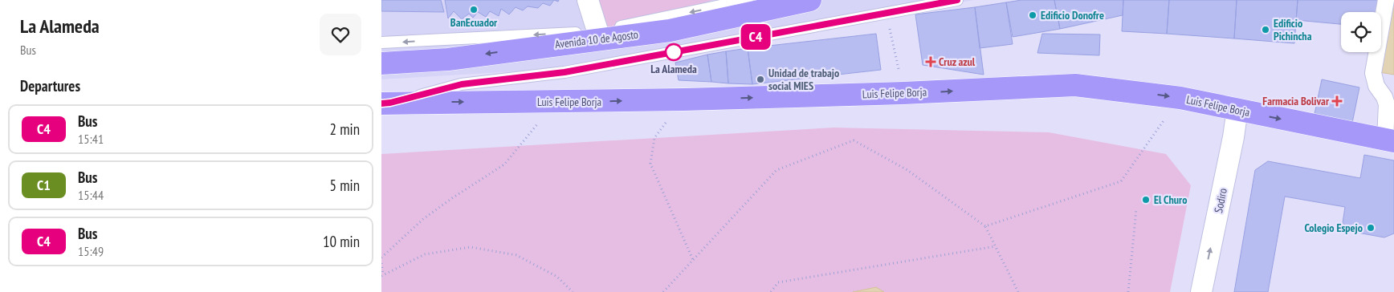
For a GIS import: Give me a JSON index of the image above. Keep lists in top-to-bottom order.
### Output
{
  "streets": {
    "main road": ["Avenida 10 de Agosto", "Luis Felipe Borja"],
    "street": ["Sodiro"]
  },
  "crossings": [
    ["Luis Felipe Borja", "Sodiro"]
  ],
  "one_way": ["Avenida 10 de Agosto", "Luis Felipe Borja", "Sodiro"],
  "places": {
    "other": [
      "BanEcuador",
      "Edificio Donofre",
      "Edificio Pichincha",
      "La Alameda",
      "Unidad de trabajo social MIES",
      "El Churo",
      "Colegio Espejo"
    ],
    "health": ["Cruz azul", "Farmacia Bolivar"]
  },
  "lines": ["bus line C4"],
  "page": {
    "heading": [
      ["La Alameda", "Bus"],
      "Departures"
    ],
    "on_map": "C4",
    "list": [
      {
        "mark": "C4",
        "name": "Bus",
        "note": "15:41",
        "value": "2 min"
      },
      {
        "mark": "C1",
        "name": "Bus",
        "note": "15:44",
        "value": "5 min"
      },
      {
        "mark": "C4",
        "name": "Bus",
        "note": "15:49",
        "value": "10 min"
      }
    ]
  }
}
